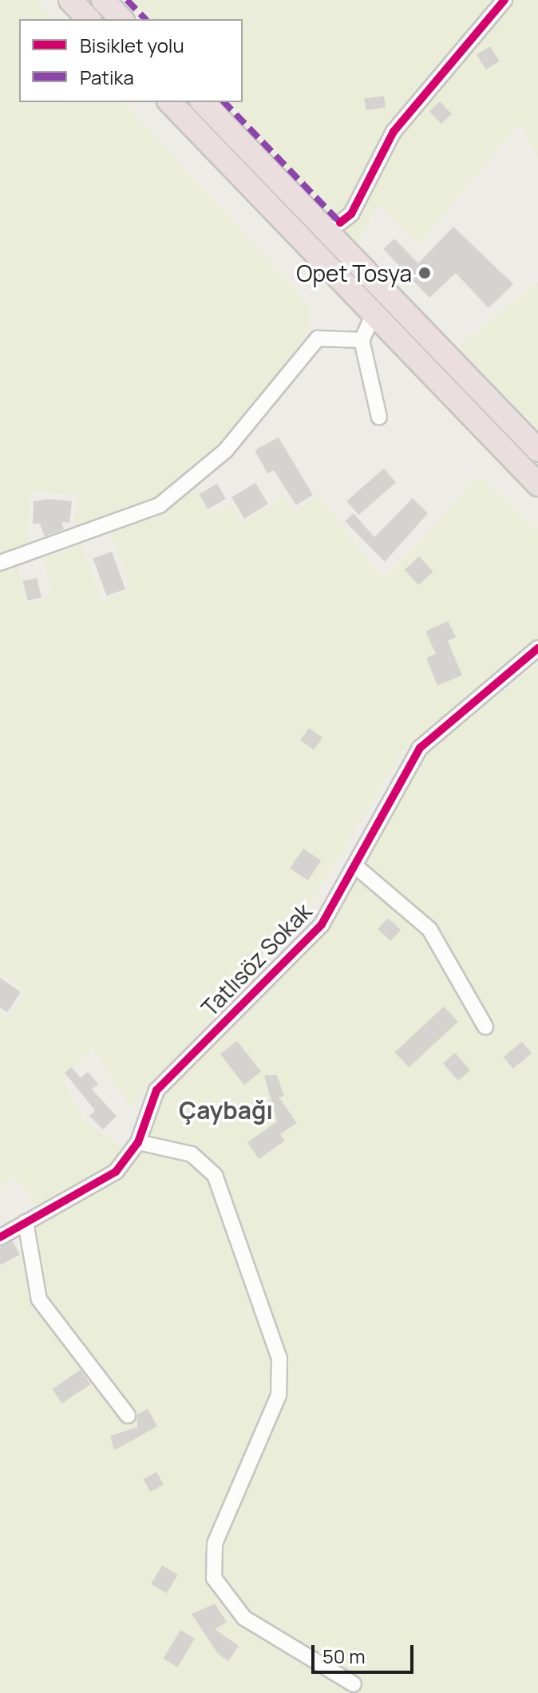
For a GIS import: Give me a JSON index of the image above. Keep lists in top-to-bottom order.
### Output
{
  "streets": {
    "street": ["Tatlısöz Sokak"]
  },
  "districts": ["Çaybağı"],
  "places": ["Opet Tosya"],
  "legend": ["Bisiklet yolu", "Patika"],
  "scale_bar": "50 m"
}
